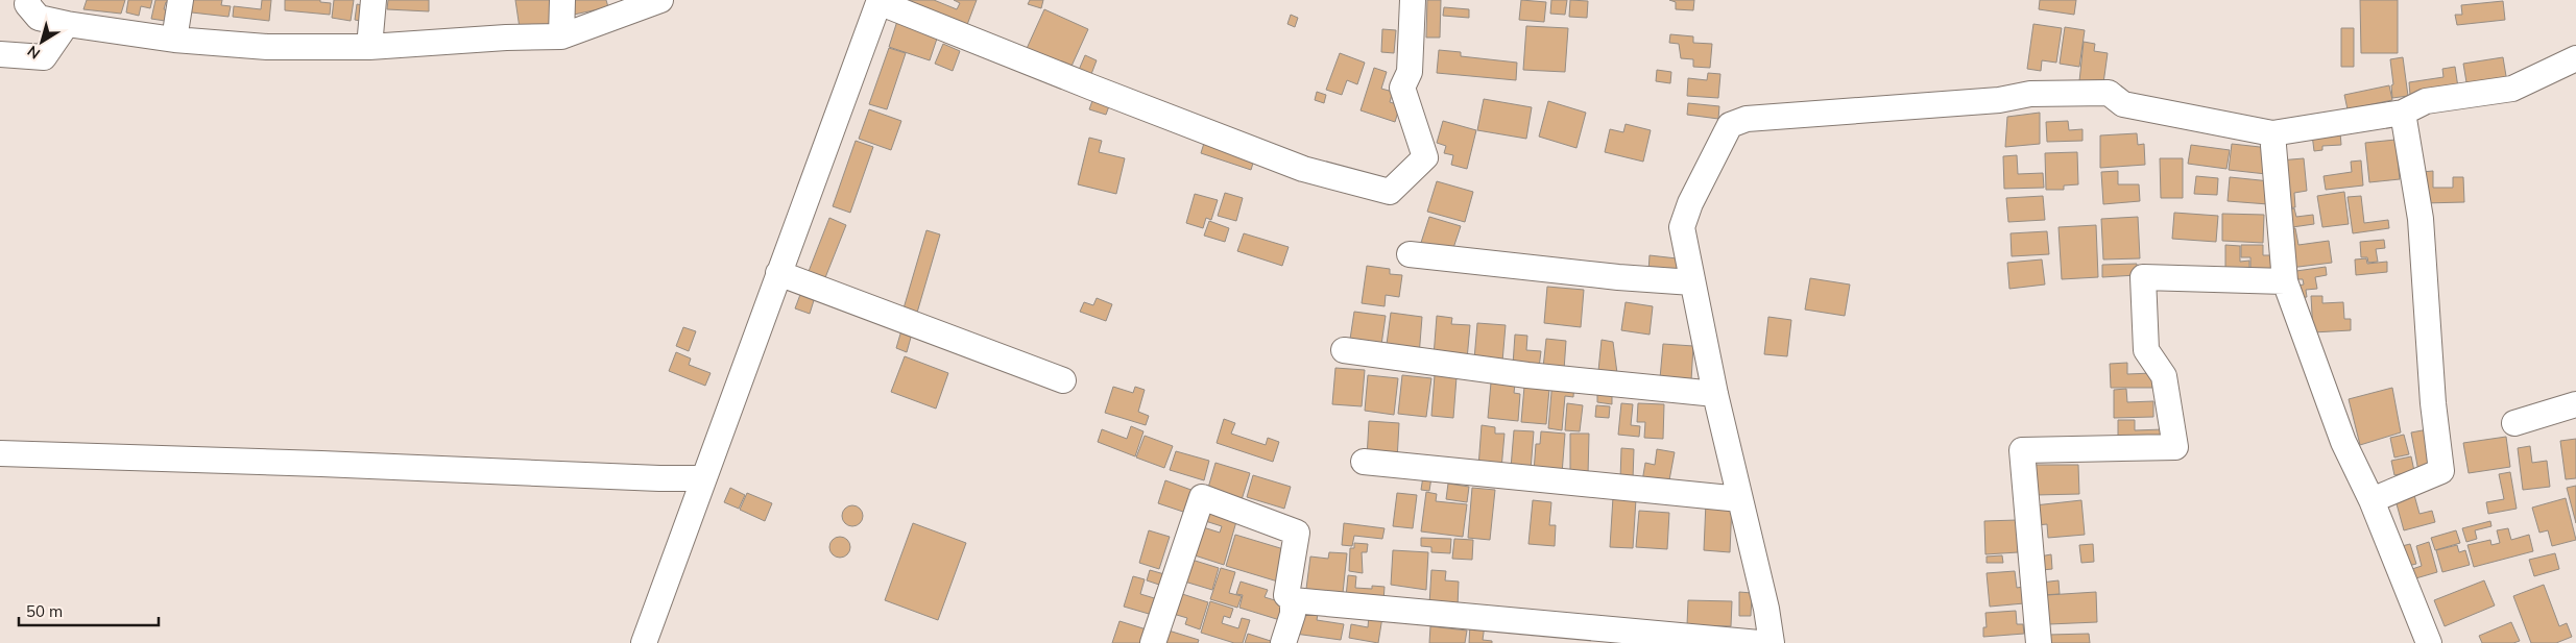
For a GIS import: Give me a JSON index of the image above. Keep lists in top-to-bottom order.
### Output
{
  "scale_bar": "50 m",
  "north": "bottom left"
}
